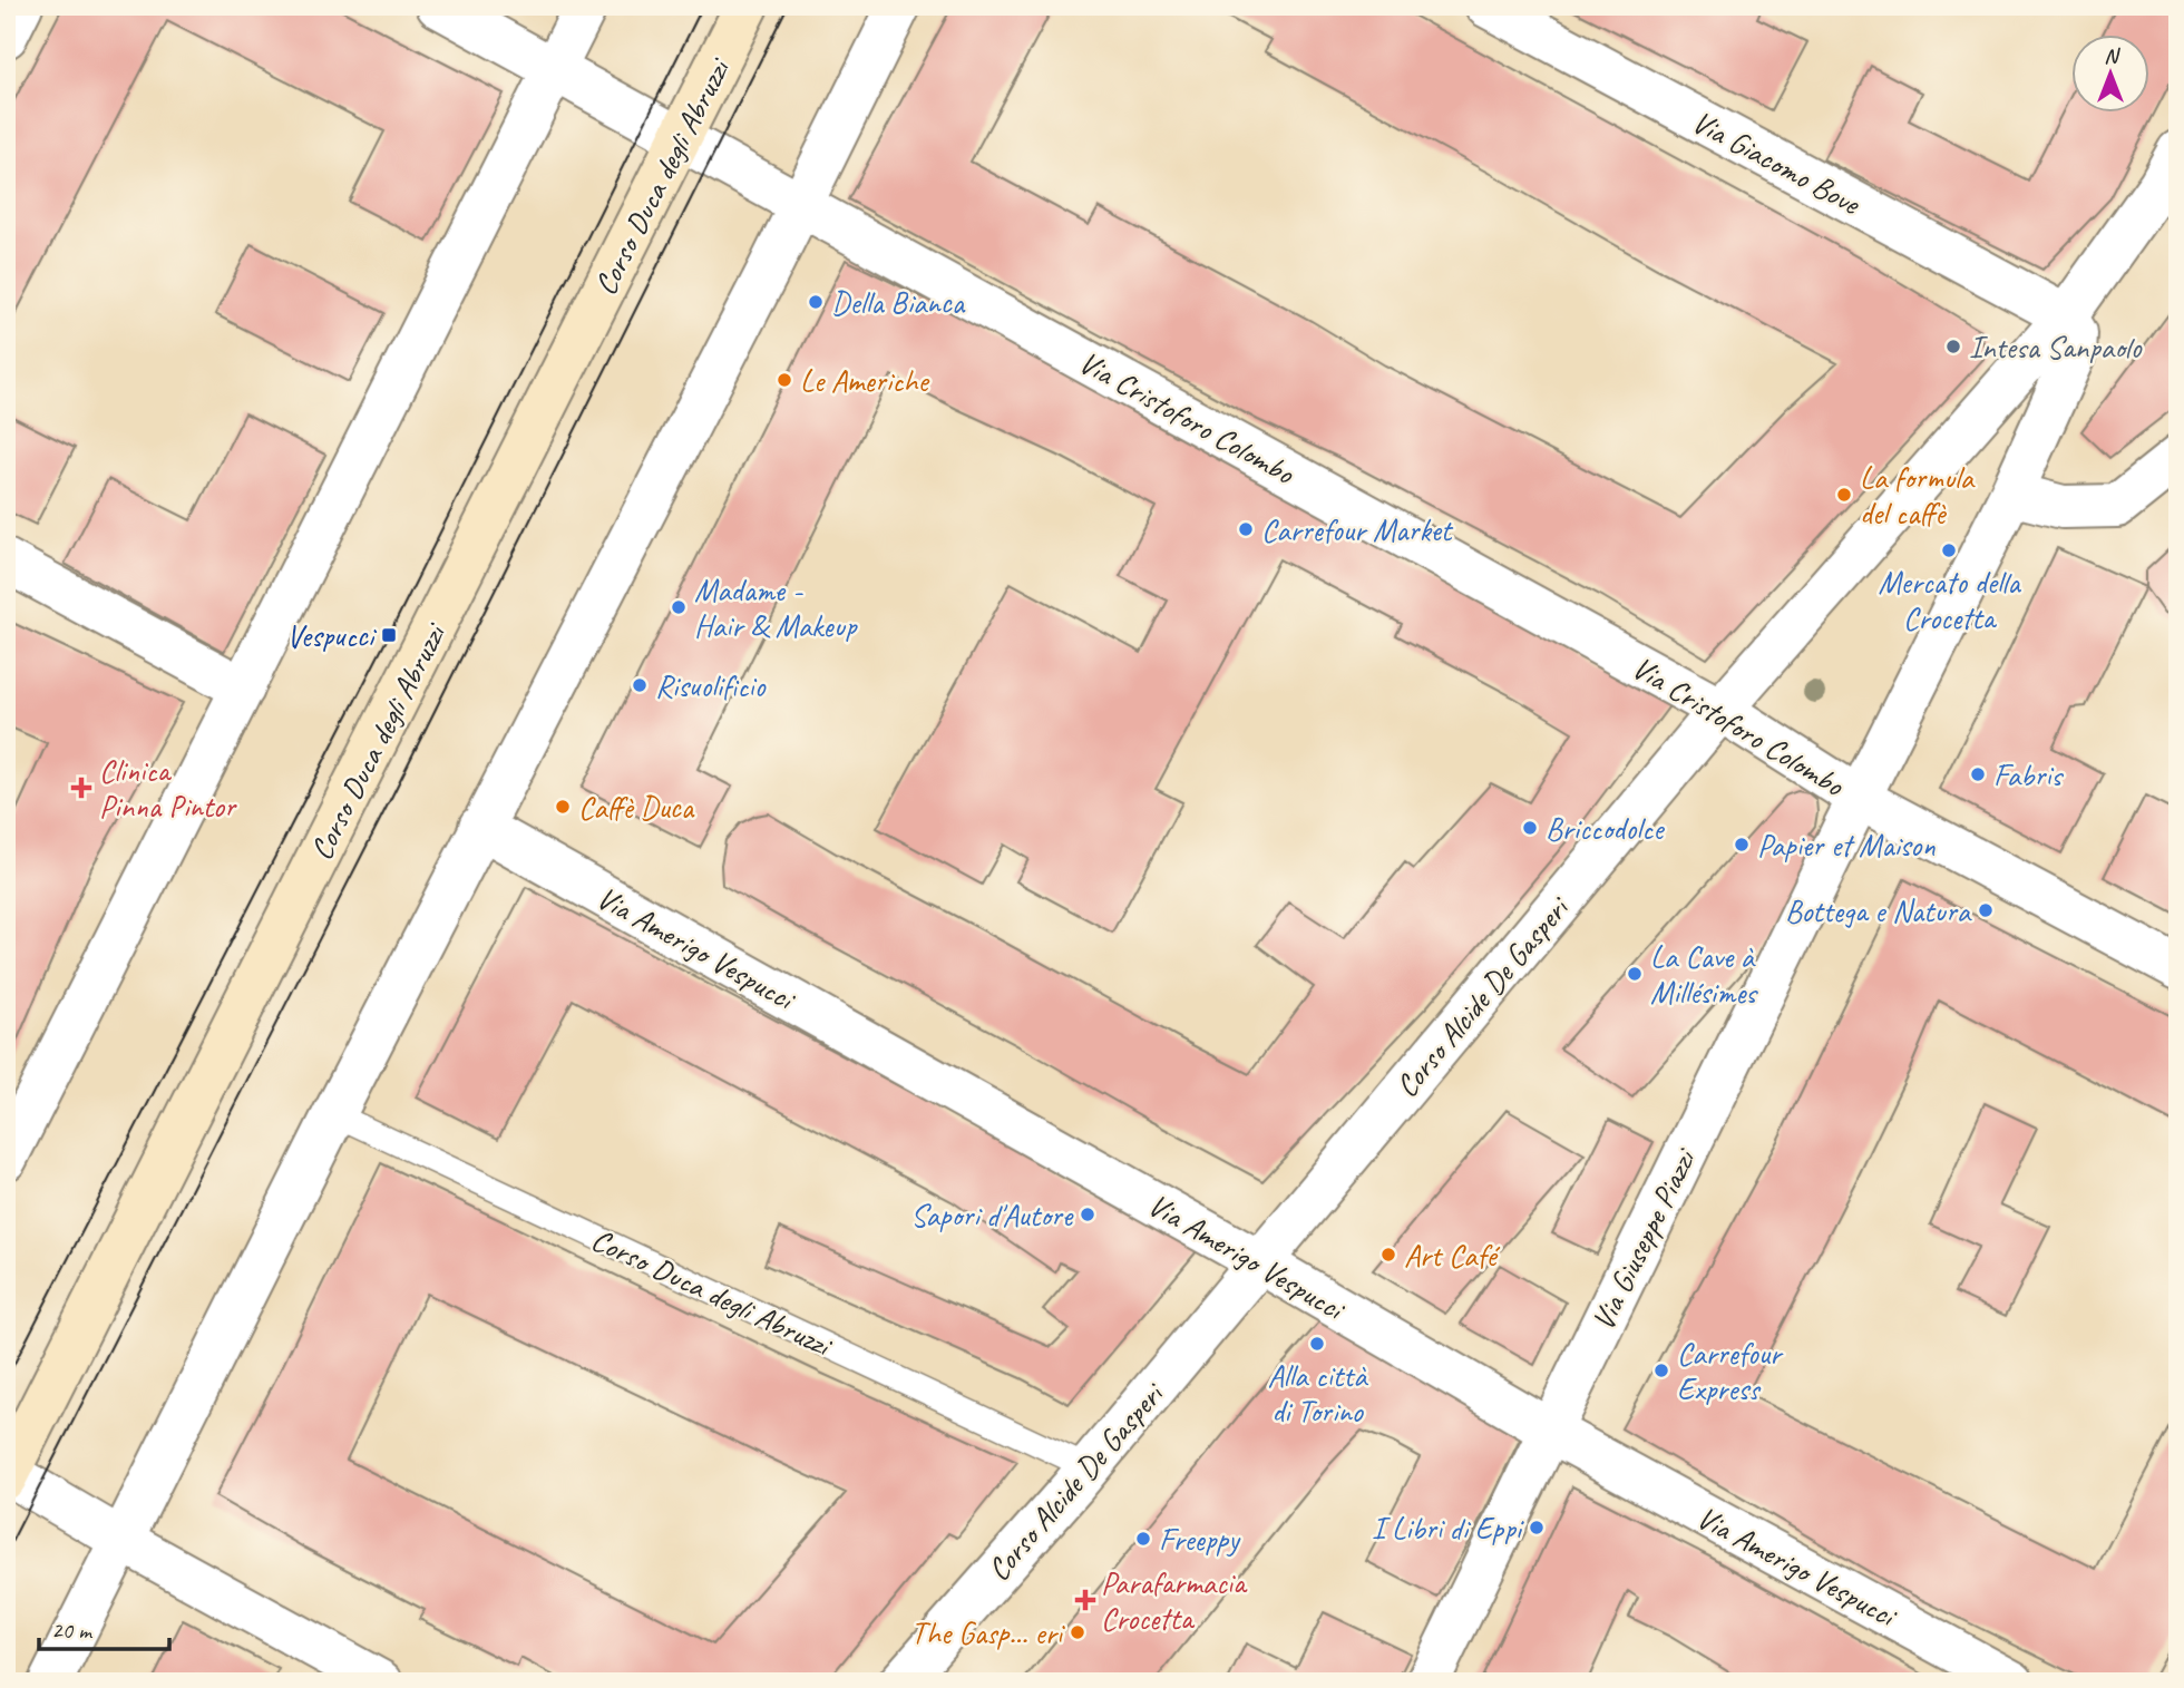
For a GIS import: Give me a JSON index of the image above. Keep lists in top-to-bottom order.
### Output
{
  "streets": {
    "main road": ["Corso Duca degli Abruzzi"],
    "street": [
      "Via Giacomo Bove",
      "Via Cristoforo Colombo",
      "Via Amerigo Vespucci",
      "Corso Alcide De Gasperi",
      "Via Giuseppe Piazzi"
    ]
  },
  "crossings": [
    ["Via Giacomo Bove", "Corso Alcide De Gasperi"],
    ["Corso Duca degli Abruzzi", "Via Cristoforo Colombo"],
    ["Corso Duca degli Abruzzi", "Corso Alcide De Gasperi"],
    ["Via Cristoforo Colombo", "Corso Alcide De Gasperi"],
    ["Via Cristoforo Colombo", "Via Giuseppe Piazzi"],
    ["Via Amerigo Vespucci", "Corso Alcide De Gasperi"],
    ["Via Amerigo Vespucci", "Via Giuseppe Piazzi"]
  ],
  "places": {
    "other": [
      "Della Bianca",
      "Intesa Sanpaolo",
      "Le Americhe",
      "La formula del caffè",
      "Carrefour Market",
      "Mercato della Crocetta",
      "Madame - Hair & Makeup",
      "Risuolificio",
      "Fabris",
      "Caffè Duca",
      "Briccodolce",
      "Papier et Maison",
      "Bottega e Natura",
      "La Cave à Millésimes",
      "Sapori d'Autore",
      "Art Café",
      "Alla città di Torino",
      "Carrefour Express",
      "I Libri di Eppi",
      "Freeppy",
      "The Gasp... eri"
    ],
    "transit": ["Vespucci"],
    "health": ["Clinica Pinna Pintor", "Parafarmacia Crocetta"]
  },
  "scale_bar": "20 m",
  "north": "top"
}
